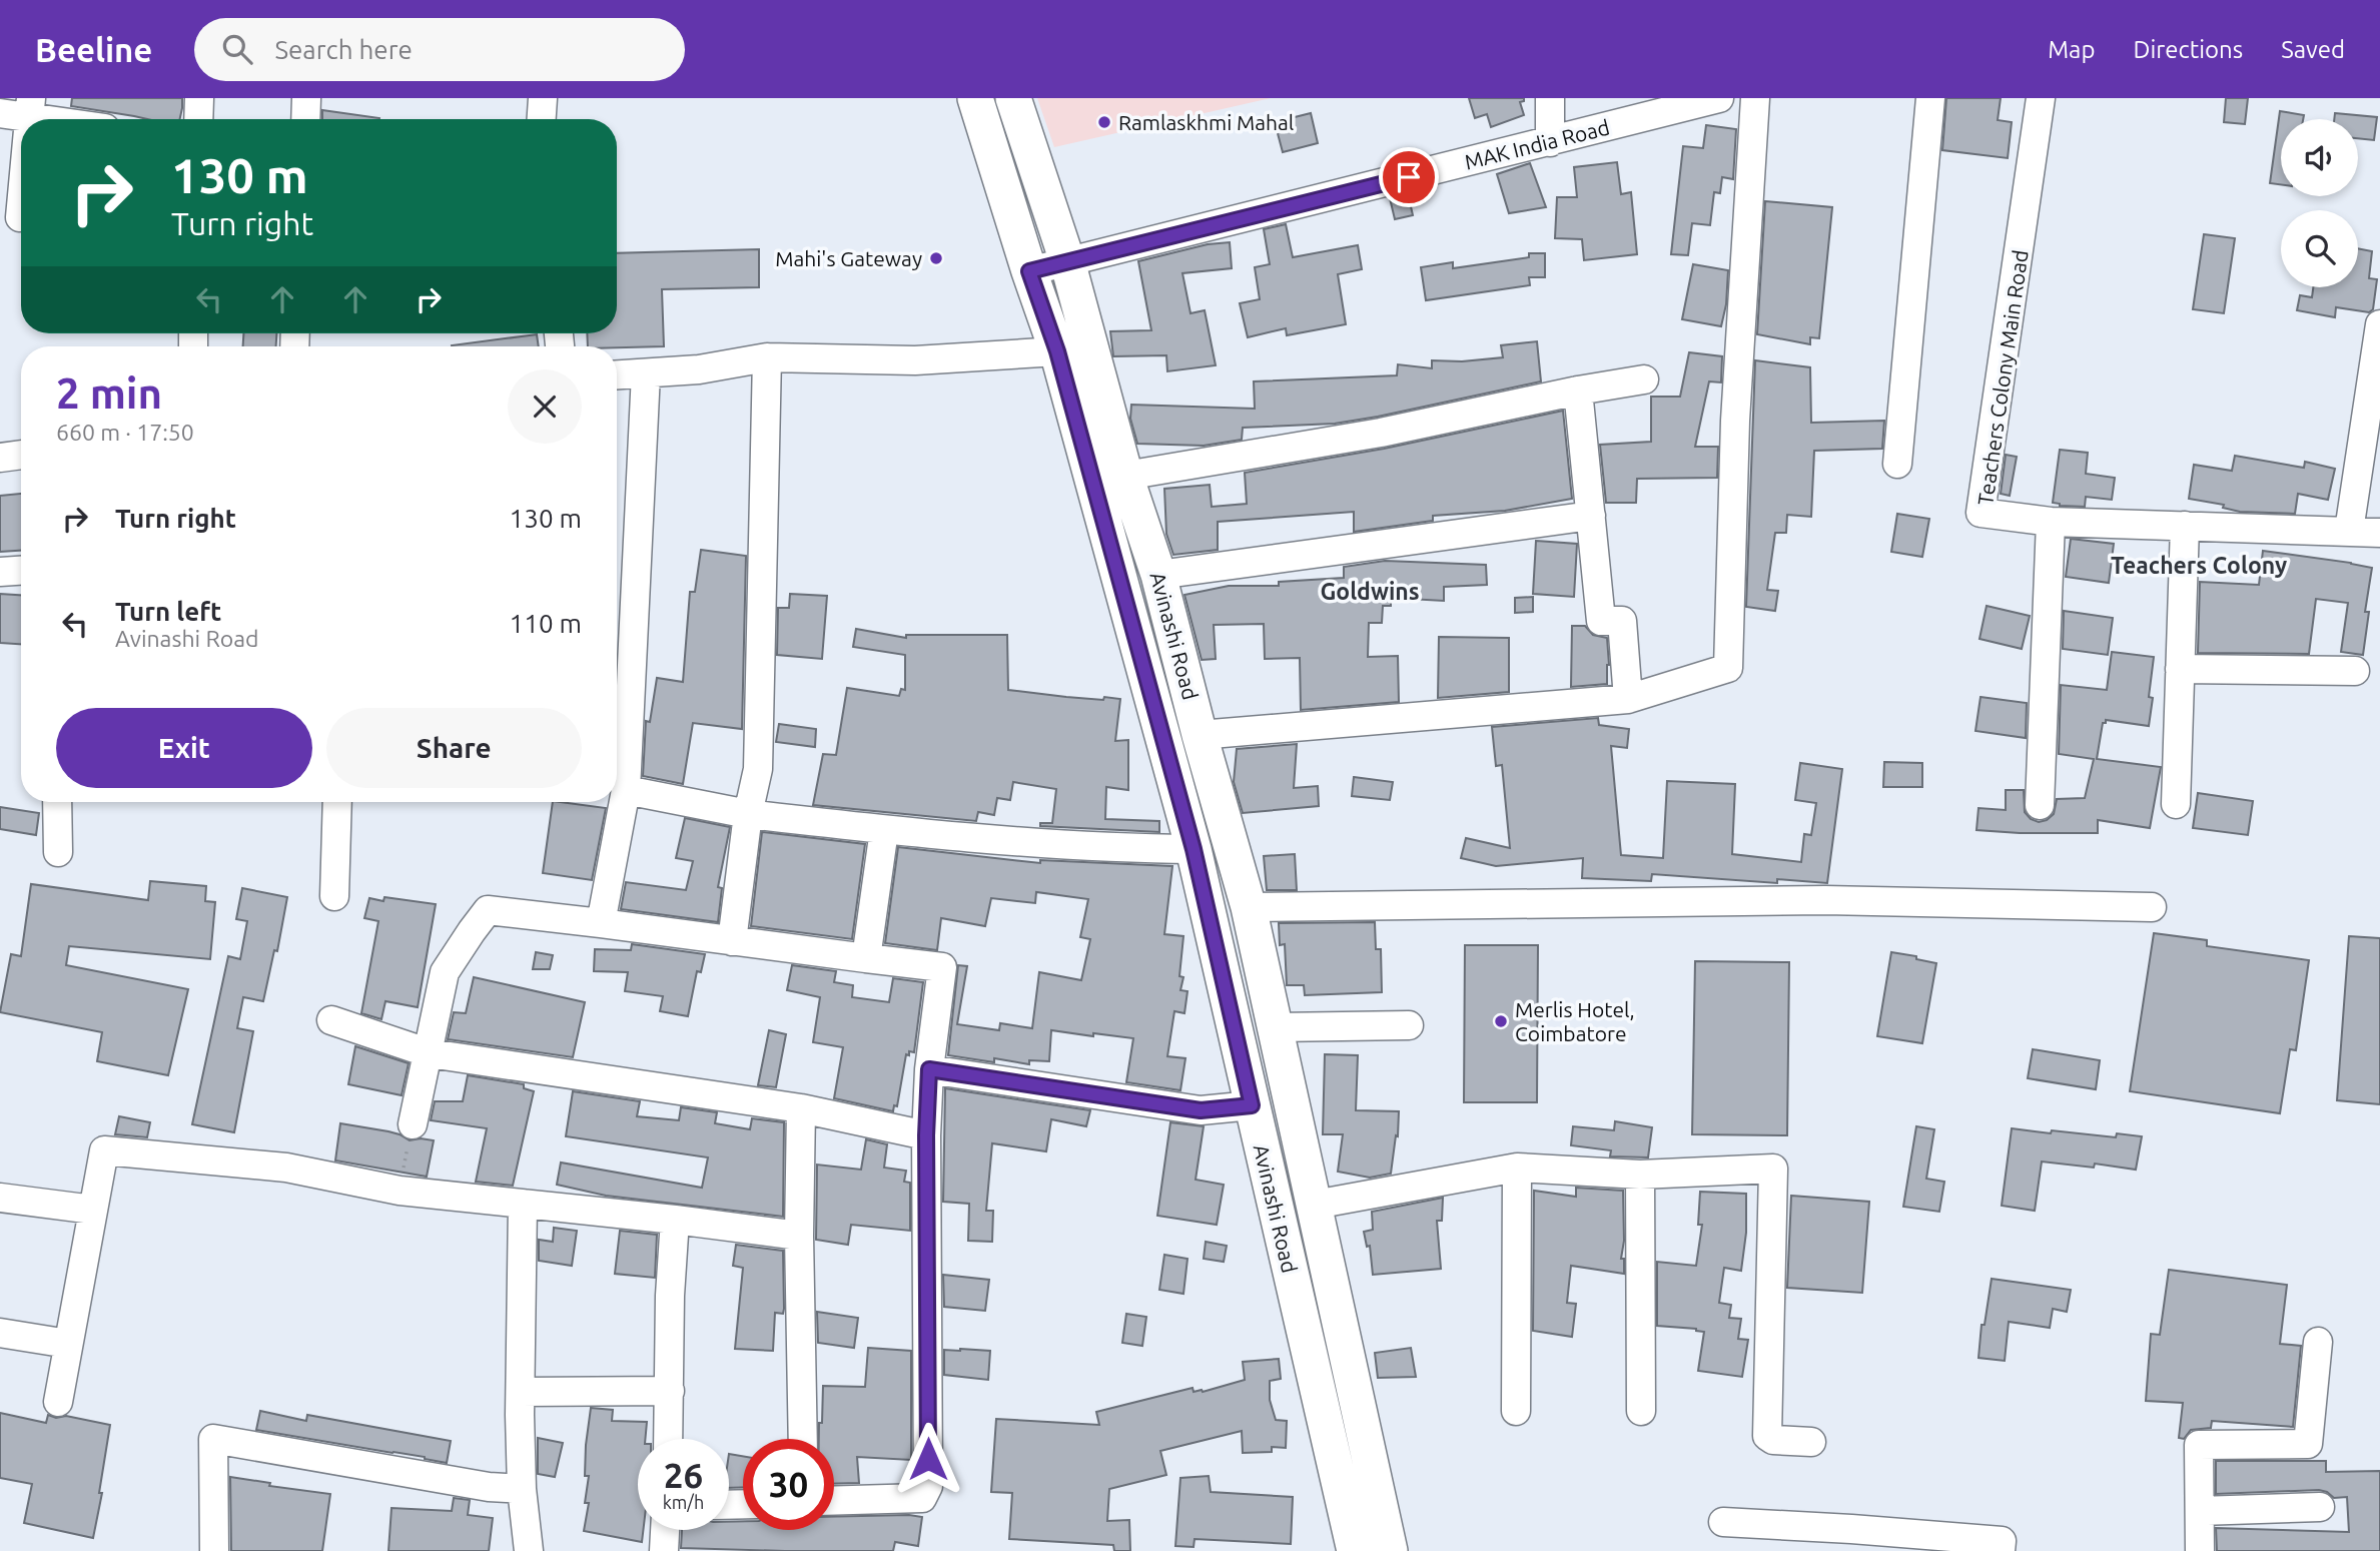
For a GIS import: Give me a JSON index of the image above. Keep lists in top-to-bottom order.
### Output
{
  "streets": {
    "main road": ["Avinashi Road"],
    "street": ["MAK India Road", "Teachers Colony Main Road"]
  },
  "crossings": [
    ["MAK India Road", "Avinashi Road"]
  ],
  "districts": ["Teachers Colony", "Goldwins"],
  "places": ["Ramlaskhmi Mahal", "Mahi's Gateway", "Merlis Hotel, Coimbatore"],
  "page": {
    "header": "Beeline",
    "search": "Search here",
    "nav": ["Map", "Directions", "Saved"],
    "turn": ["130 m", "Turn right"],
    "heading": ["2 min", "660 m · 17:50"],
    "list": [
      {
        "name": "Turn right",
        "value": "130 m"
      },
      {
        "name": "Turn left",
        "note": "Avinashi Road",
        "value": "110 m"
      }
    ],
    "buttons": ["Exit", "Share"],
    "speed": "26 km/h",
    "limit": "30"
  }
}
